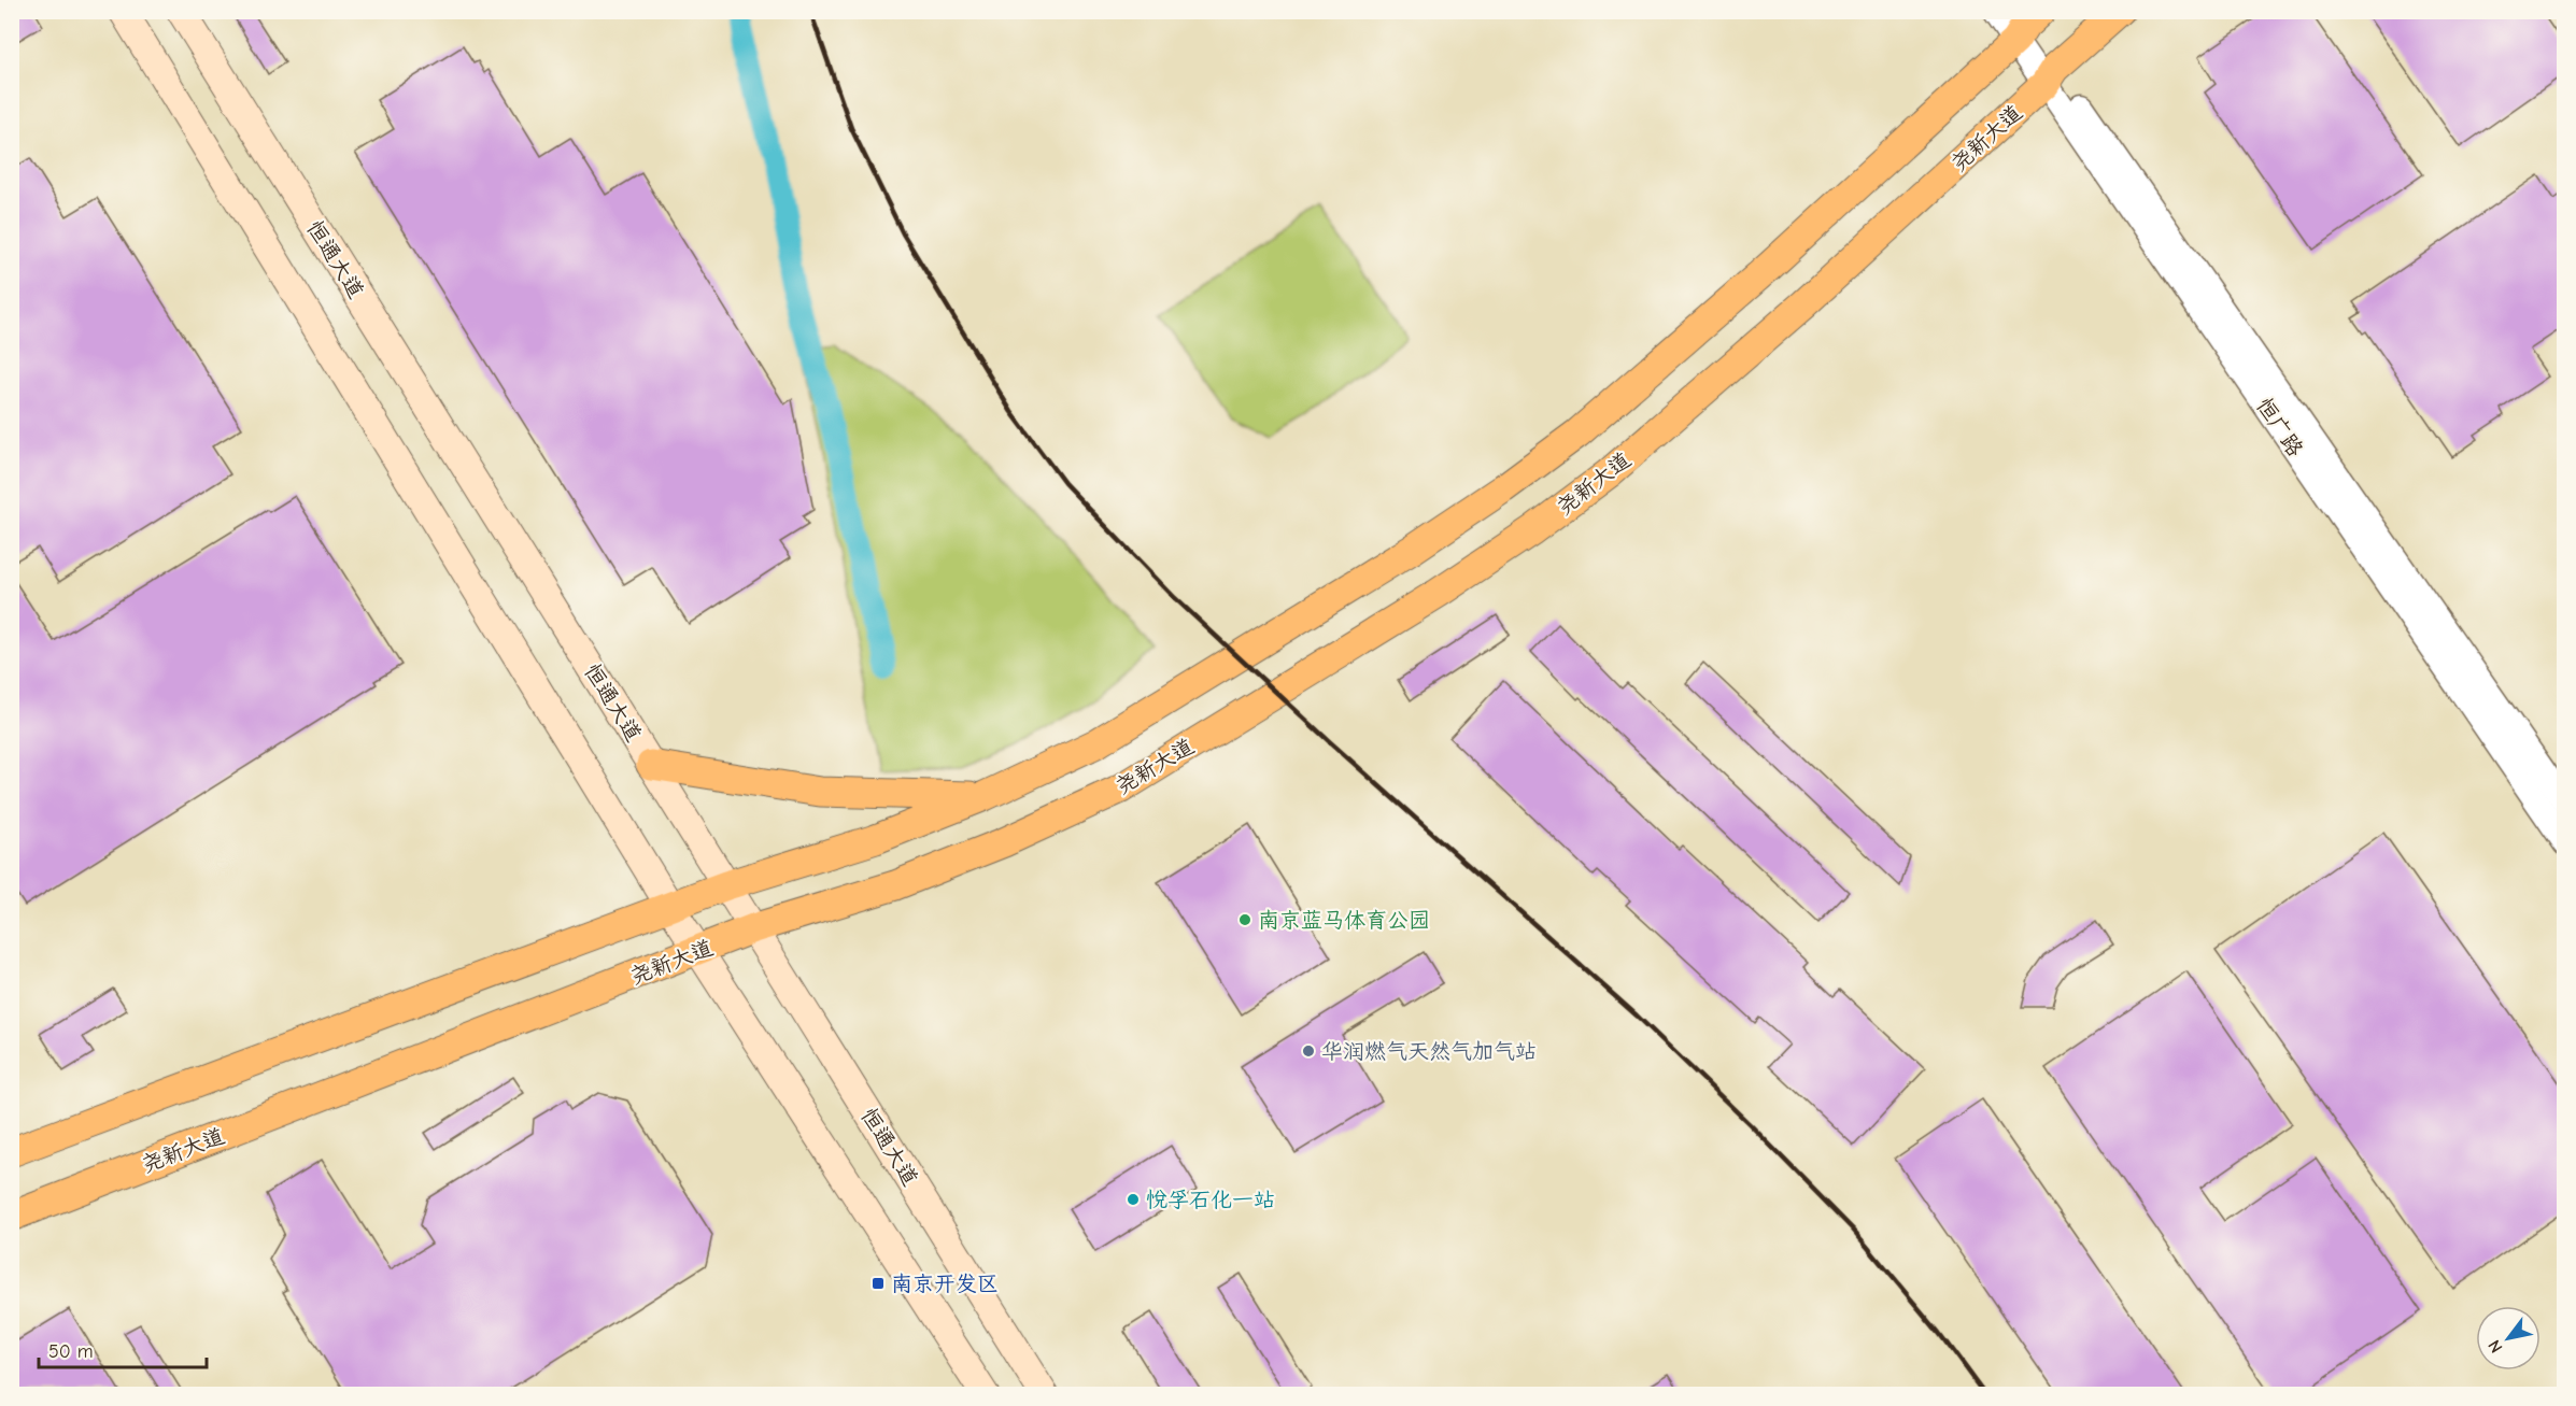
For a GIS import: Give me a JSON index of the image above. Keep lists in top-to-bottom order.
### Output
{
  "streets": {
    "main road": ["尧新大道", "恒通大道"],
    "street": ["恒广路"]
  },
  "crossings": [
    ["尧新大道", "恒通大道"],
    ["尧新大道", "恒广路"]
  ],
  "places": {
    "other": ["南京蓝马体育公园", "华润燃气天然气加气站", "悦孚石化一站"],
    "transit": ["南京开发区"]
  },
  "scale_bar": "50 m",
  "north": "bottom left"
}
